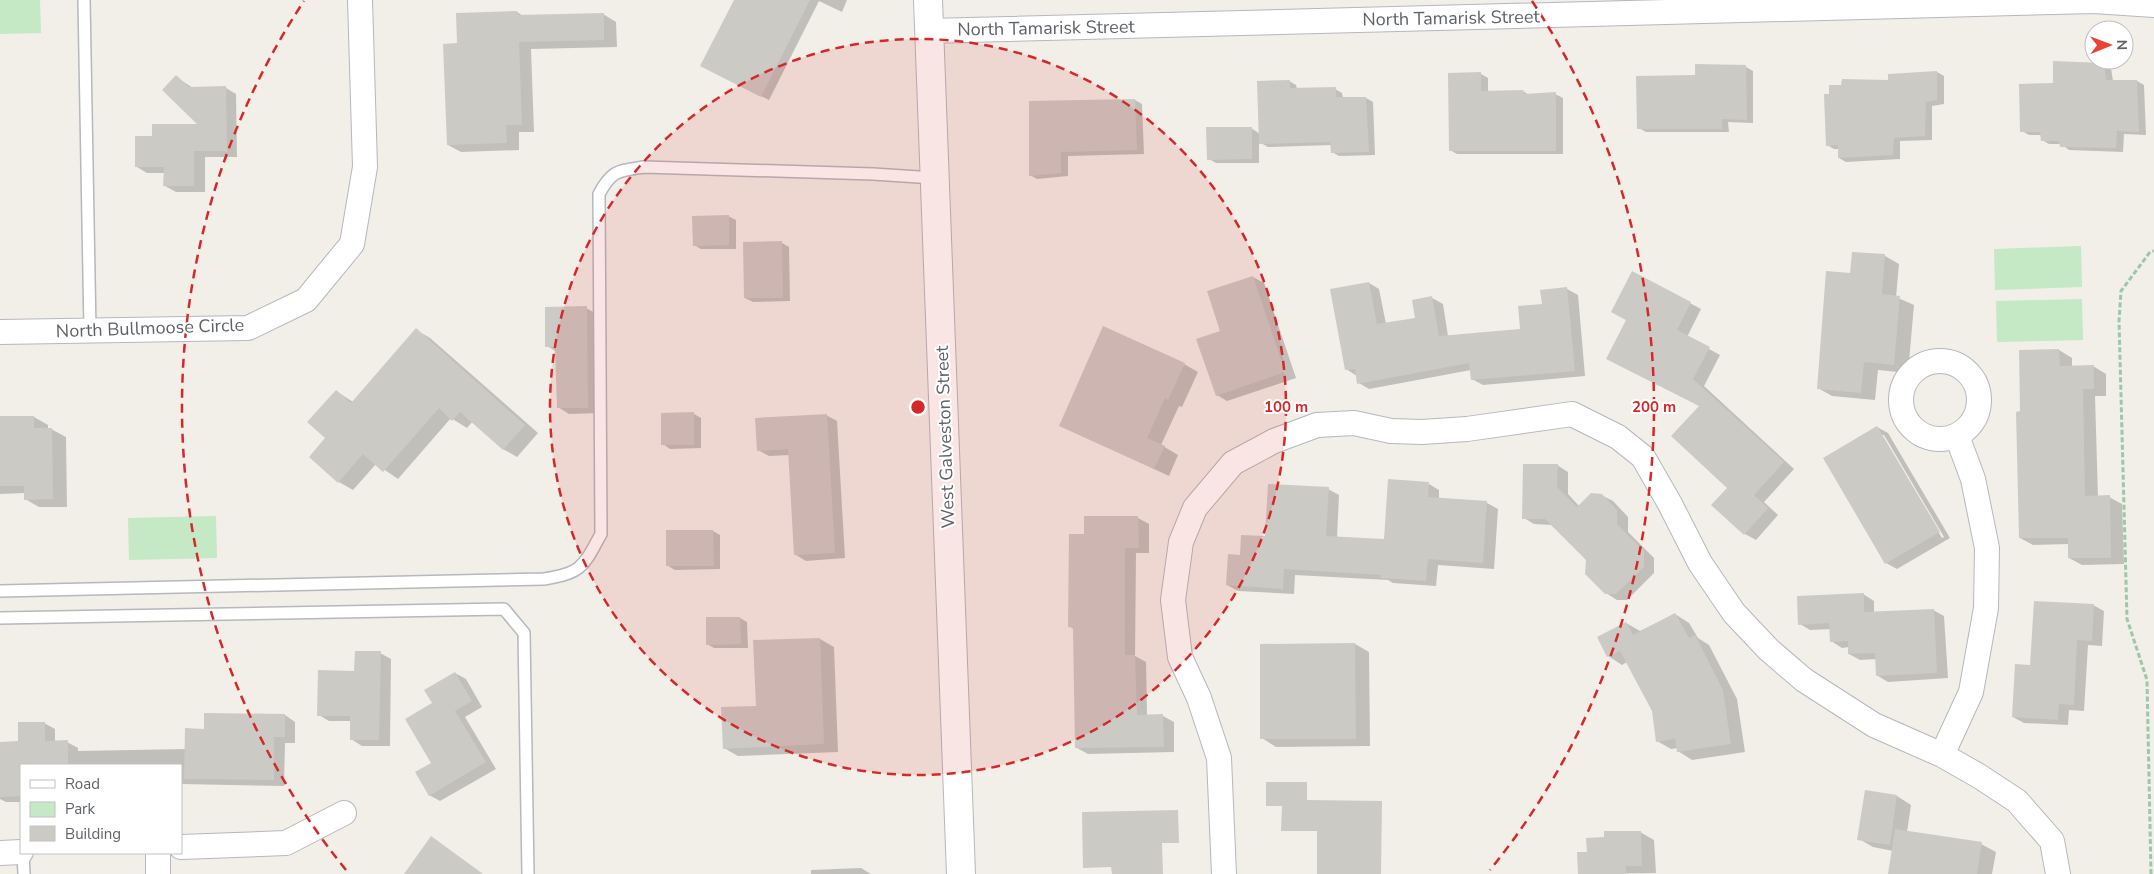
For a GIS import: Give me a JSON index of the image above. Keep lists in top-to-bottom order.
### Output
{
  "streets": {
    "street": ["North Tamarisk Street", "North Bullmoose Circle", "West Galveston Street"]
  },
  "crossings": [
    ["North Tamarisk Street", "West Galveston Street"]
  ],
  "legend": ["Road", "Park", "Building"],
  "north": "right",
  "rings": ["100 m", "200 m"]
}
